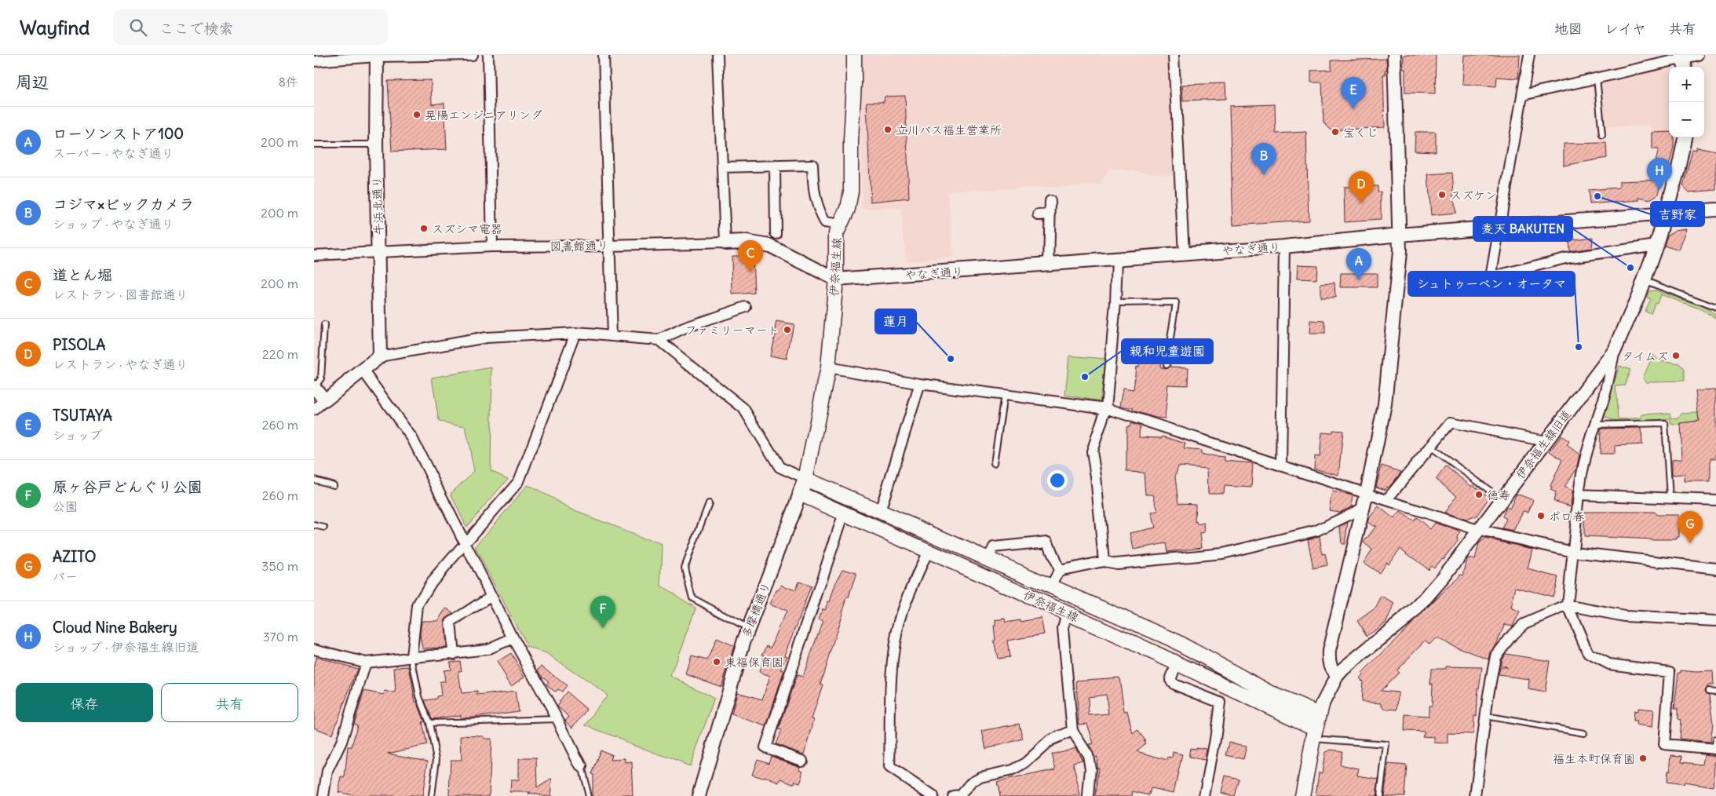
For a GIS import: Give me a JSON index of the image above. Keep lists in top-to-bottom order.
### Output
{
  "streets": {
    "main road": ["伊奈福生線"],
    "street": [
      "牛浜北通り",
      "図書館通り",
      "やなぎ通り",
      "伊奈福生線旧道",
      "多摩橋通り"
    ]
  },
  "crossings": [
    ["牛浜北通り", "図書館通り"],
    ["図書館通り", "やなぎ通り"],
    ["図書館通り", "伊奈福生線"],
    ["やなぎ通り", "伊奈福生線"],
    ["やなぎ通り", "伊奈福生線旧道"],
    ["伊奈福生線", "伊奈福生線旧道"],
    ["伊奈福生線", "多摩橋通り"]
  ],
  "places": [
    "晃陽エンジニアリング",
    "立川バス福生営業所",
    "宝くじ",
    "スズケン",
    "吉野家",
    "スズシマ電器",
    "麦天 BAKUTEN",
    "ファミリーマート",
    "シュトゥーベン・オータマ",
    "タイムズ",
    "蓮月",
    "親和児童遊園",
    "徳寿",
    "ポロ春",
    "東福保育園",
    "福生本町保育園"
  ],
  "page": {
    "header": "Wayfind",
    "search": "ここで検索",
    "nav": ["地図", "レイヤ", "共有"],
    "heading": ["周辺", "8件"],
    "map_buttons": ["+", "−"],
    "pins": [
      "E",
      "B",
      "H",
      "D",
      "C",
      "A",
      "G",
      "F"
    ],
    "list": [
      {
        "mark": "A",
        "name": "ローソンストア100",
        "note": "スーパー · やなぎ通り",
        "value": "200 m"
      },
      {
        "mark": "B",
        "name": "コジマ×ビックカメラ",
        "note": "ショップ · やなぎ通り",
        "value": "200 m"
      },
      {
        "mark": "C",
        "name": "道とん堀",
        "note": "レストラン · 図書館通り",
        "value": "200 m"
      },
      {
        "mark": "D",
        "name": "PISOLA",
        "note": "レストラン · やなぎ通り",
        "value": "220 m"
      },
      {
        "mark": "E",
        "name": "TSUTAYA",
        "note": "ショップ",
        "value": "260 m"
      },
      {
        "mark": "F",
        "name": "原ヶ谷戸どんぐり公園",
        "note": "公園",
        "value": "260 m"
      },
      {
        "mark": "G",
        "name": "AZITO",
        "note": "バー",
        "value": "350 m"
      },
      {
        "mark": "H",
        "name": "Cloud Nine Bakery",
        "note": "ショップ · 伊奈福生線旧道",
        "value": "370 m"
      }
    ],
    "buttons": ["保存", "共有"]
  }
}
